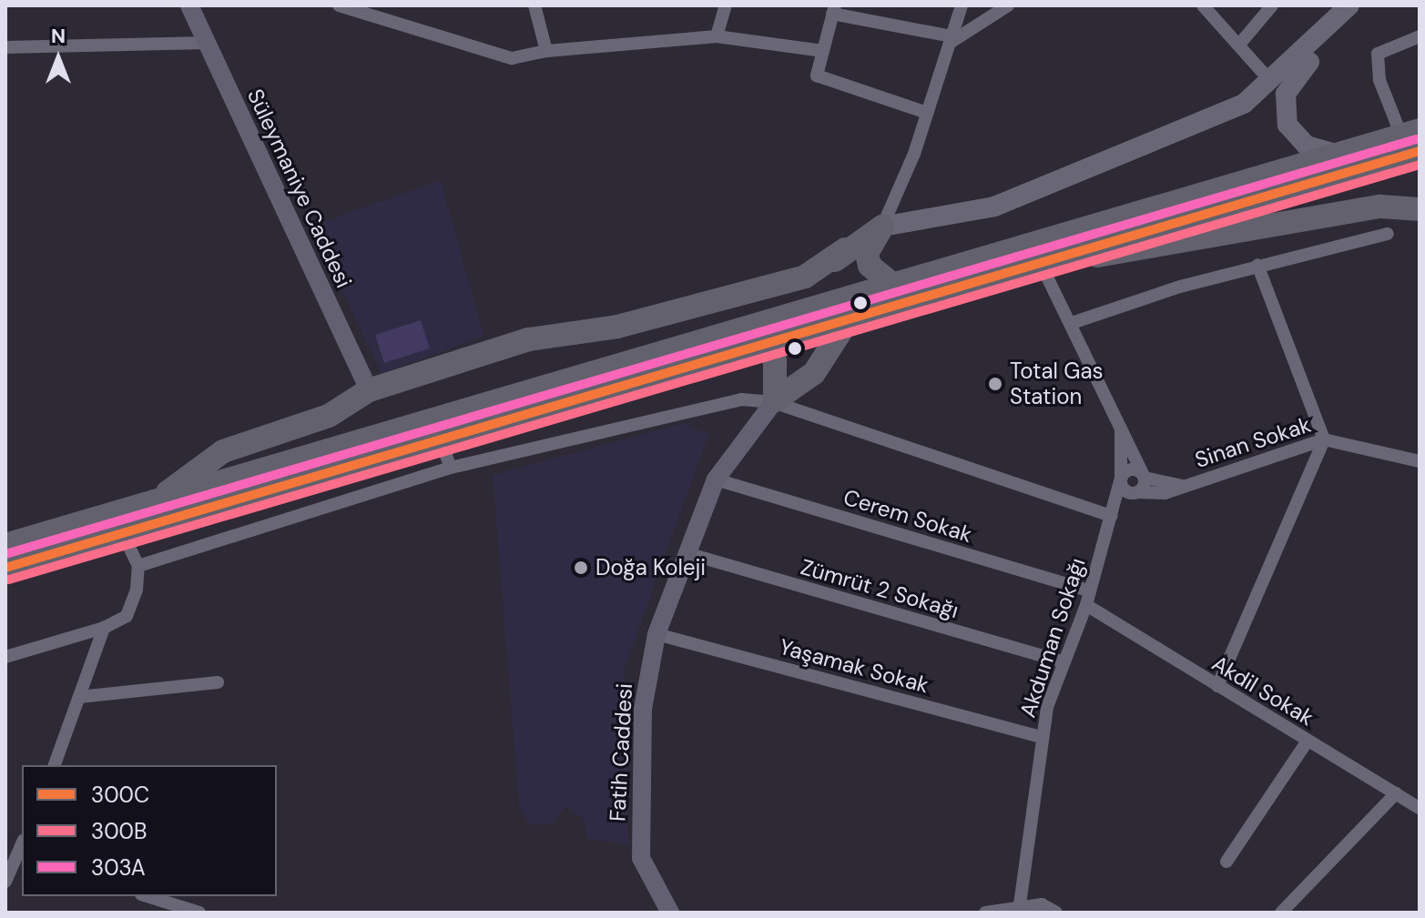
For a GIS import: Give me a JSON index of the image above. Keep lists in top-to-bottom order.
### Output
{
  "streets": {
    "main road": ["Süleymaniye Caddesi", "Fatih Caddesi"],
    "street": [
      "Sinan Sokak",
      "Cerem Sokak",
      "Zümrüt 2 Sokağı",
      "Akduman Sokağı",
      "Yaşamak Sokak",
      "Akdil Sokak"
    ]
  },
  "crossings": [
    ["Sinan Sokak", "Akduman Sokağı"],
    ["Cerem Sokak", "Akduman Sokağı"],
    ["Cerem Sokak", "Fatih Caddesi"],
    ["Zümrüt 2 Sokağı", "Akduman Sokağı"],
    ["Zümrüt 2 Sokağı", "Fatih Caddesi"],
    ["Akduman Sokağı", "Yaşamak Sokak"],
    ["Akduman Sokağı", "Akdil Sokak"],
    ["Yaşamak Sokak", "Fatih Caddesi"]
  ],
  "places": ["Total Gas Station", "Doğa Koleji"],
  "lines": ["transit line 303A", "transit line 300C", "transit line 300B"],
  "legend": ["300C", "300B", "303A"],
  "north": "top"
}
